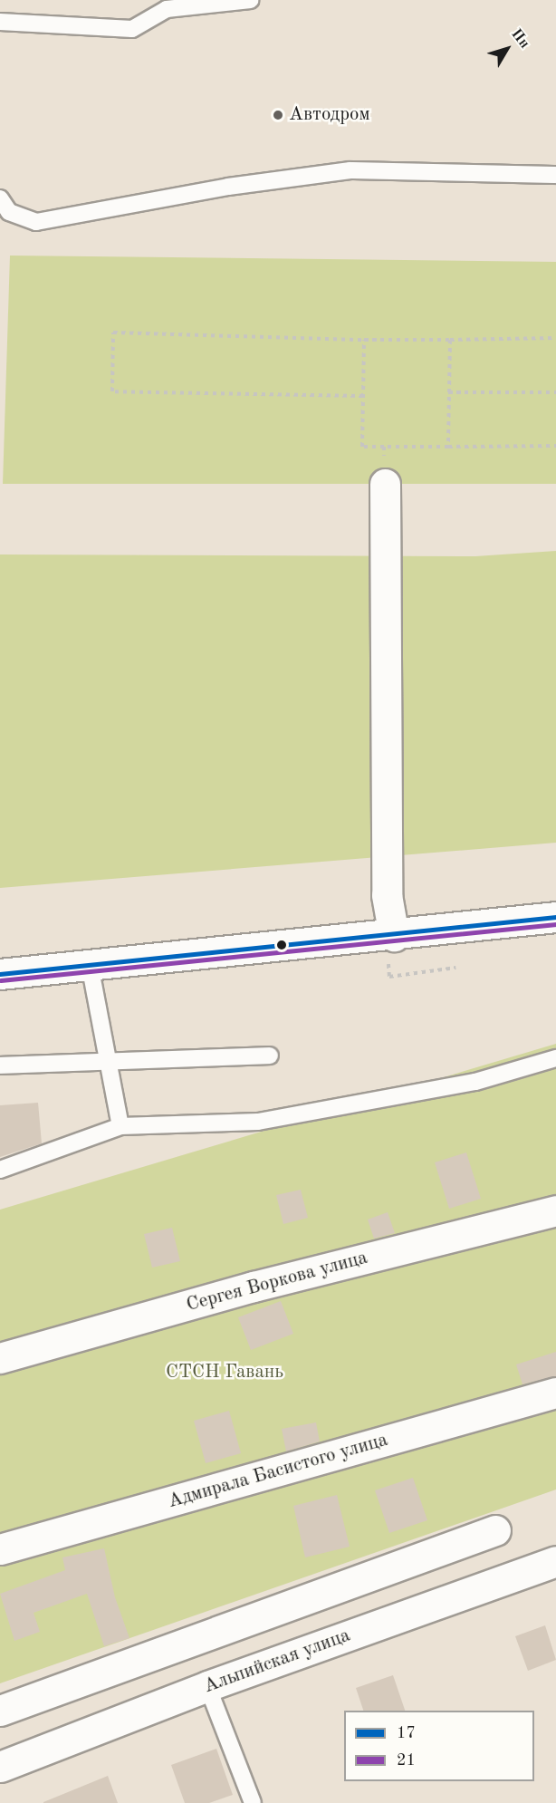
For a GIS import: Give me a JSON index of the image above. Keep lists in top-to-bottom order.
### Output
{
  "streets": {
    "street": ["Сергея Воркова улица", "Адмирала Басистого улица", "Альпийская улица"]
  },
  "parks": ["СТСН Гавань"],
  "places": ["Автодром"],
  "lines": ["transit line 17", "transit line 21"],
  "legend": ["17", "21"],
  "north": "top right"
}
